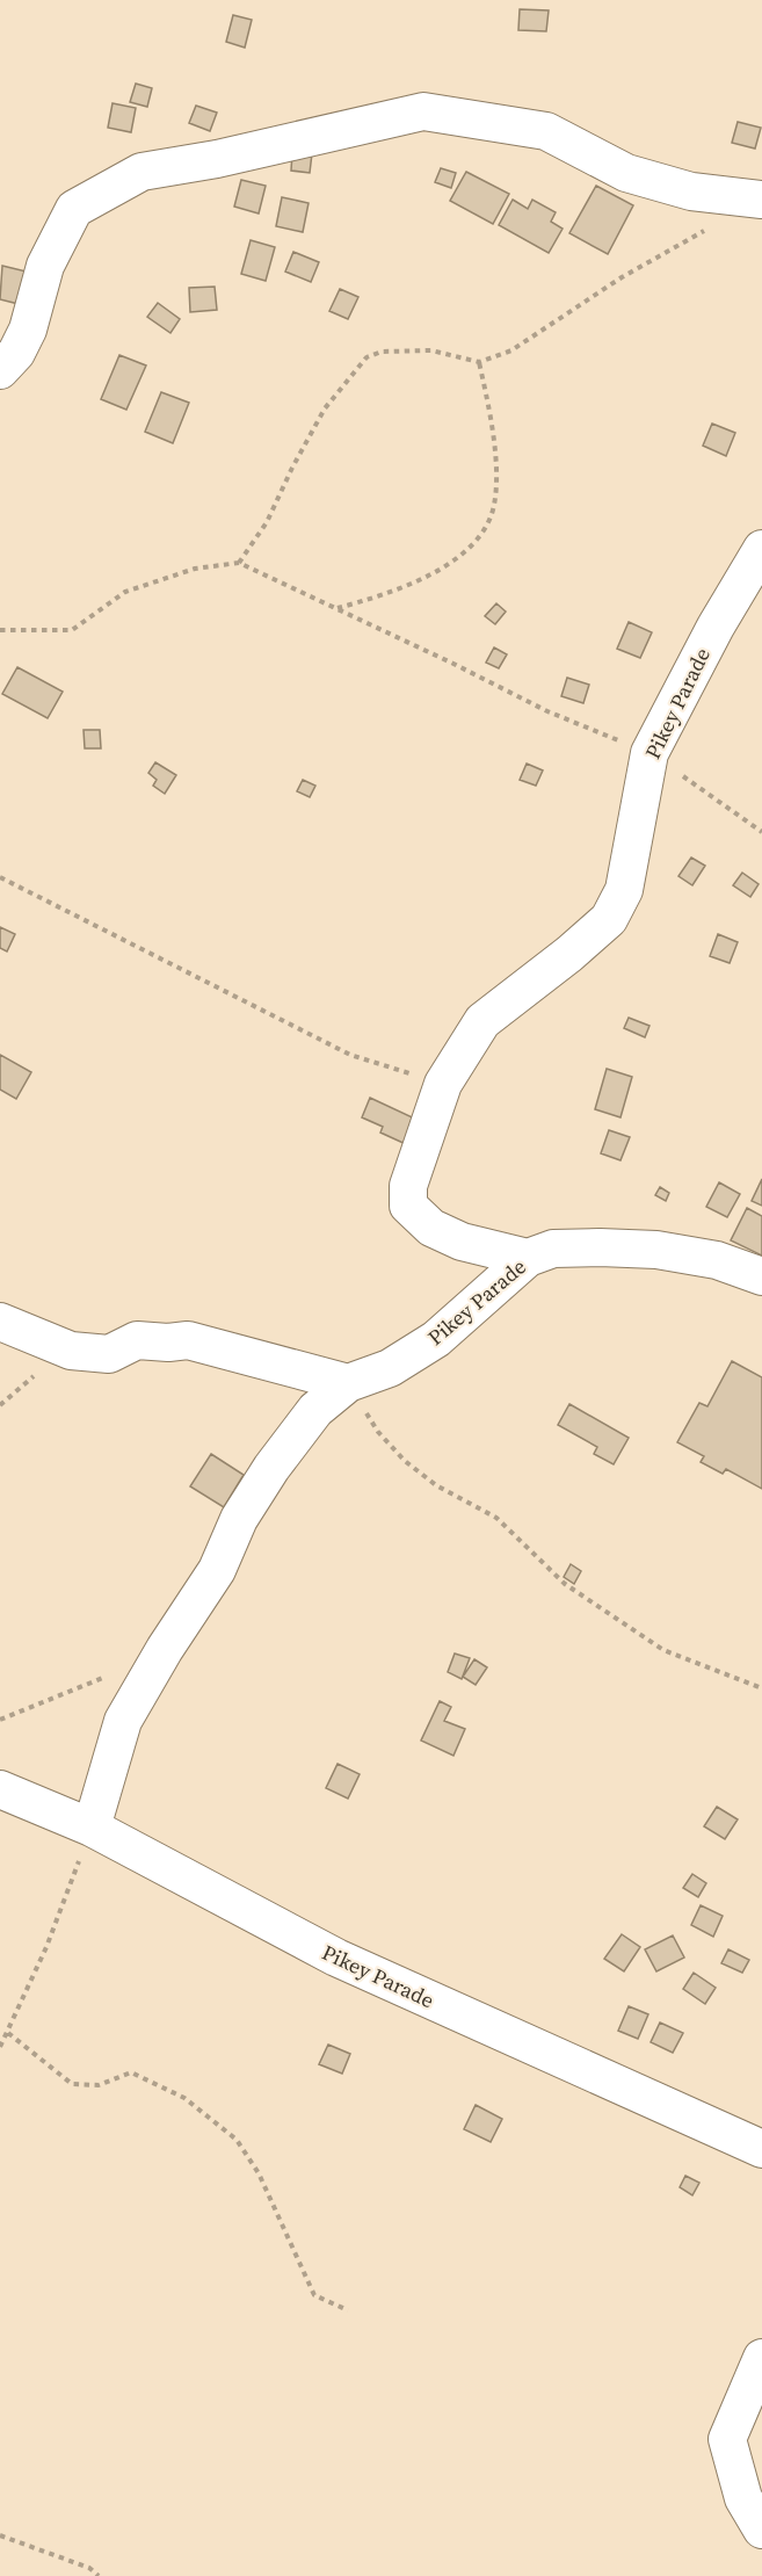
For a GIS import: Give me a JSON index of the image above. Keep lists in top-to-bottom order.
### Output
{
  "streets": {
    "street": ["Pikey Parade"]
  }
}
